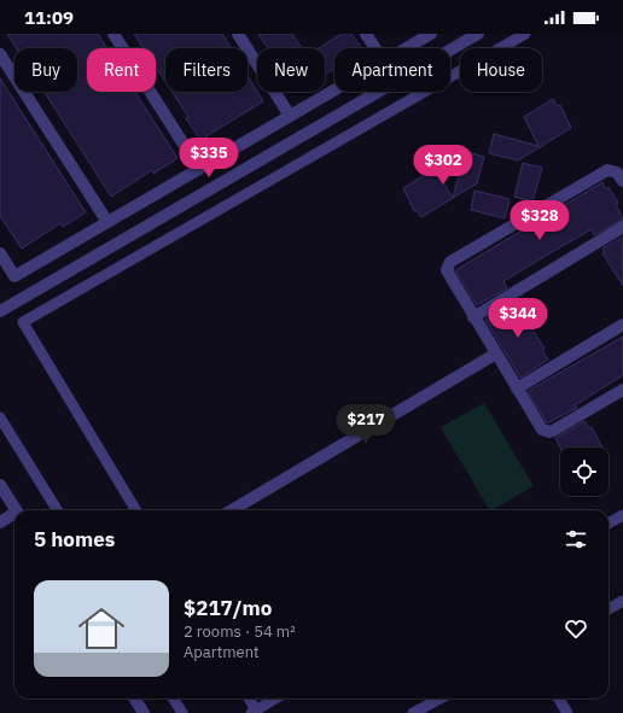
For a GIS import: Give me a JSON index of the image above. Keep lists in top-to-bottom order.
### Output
{
  "page": {
    "status": "11:09",
    "chip": [
      "Buy",
      "Rent",
      "Filters",
      "New",
      "Apartment",
      "House"
    ],
    "price": [
      "$335",
      "$302",
      "$328",
      "$344",
      "$217"
    ],
    "heading": "5 homes",
    "list": [
      {
        "name": "$217/mo",
        "note": "2 rooms · 54 m² · Apartment"
      }
    ]
  }
}
